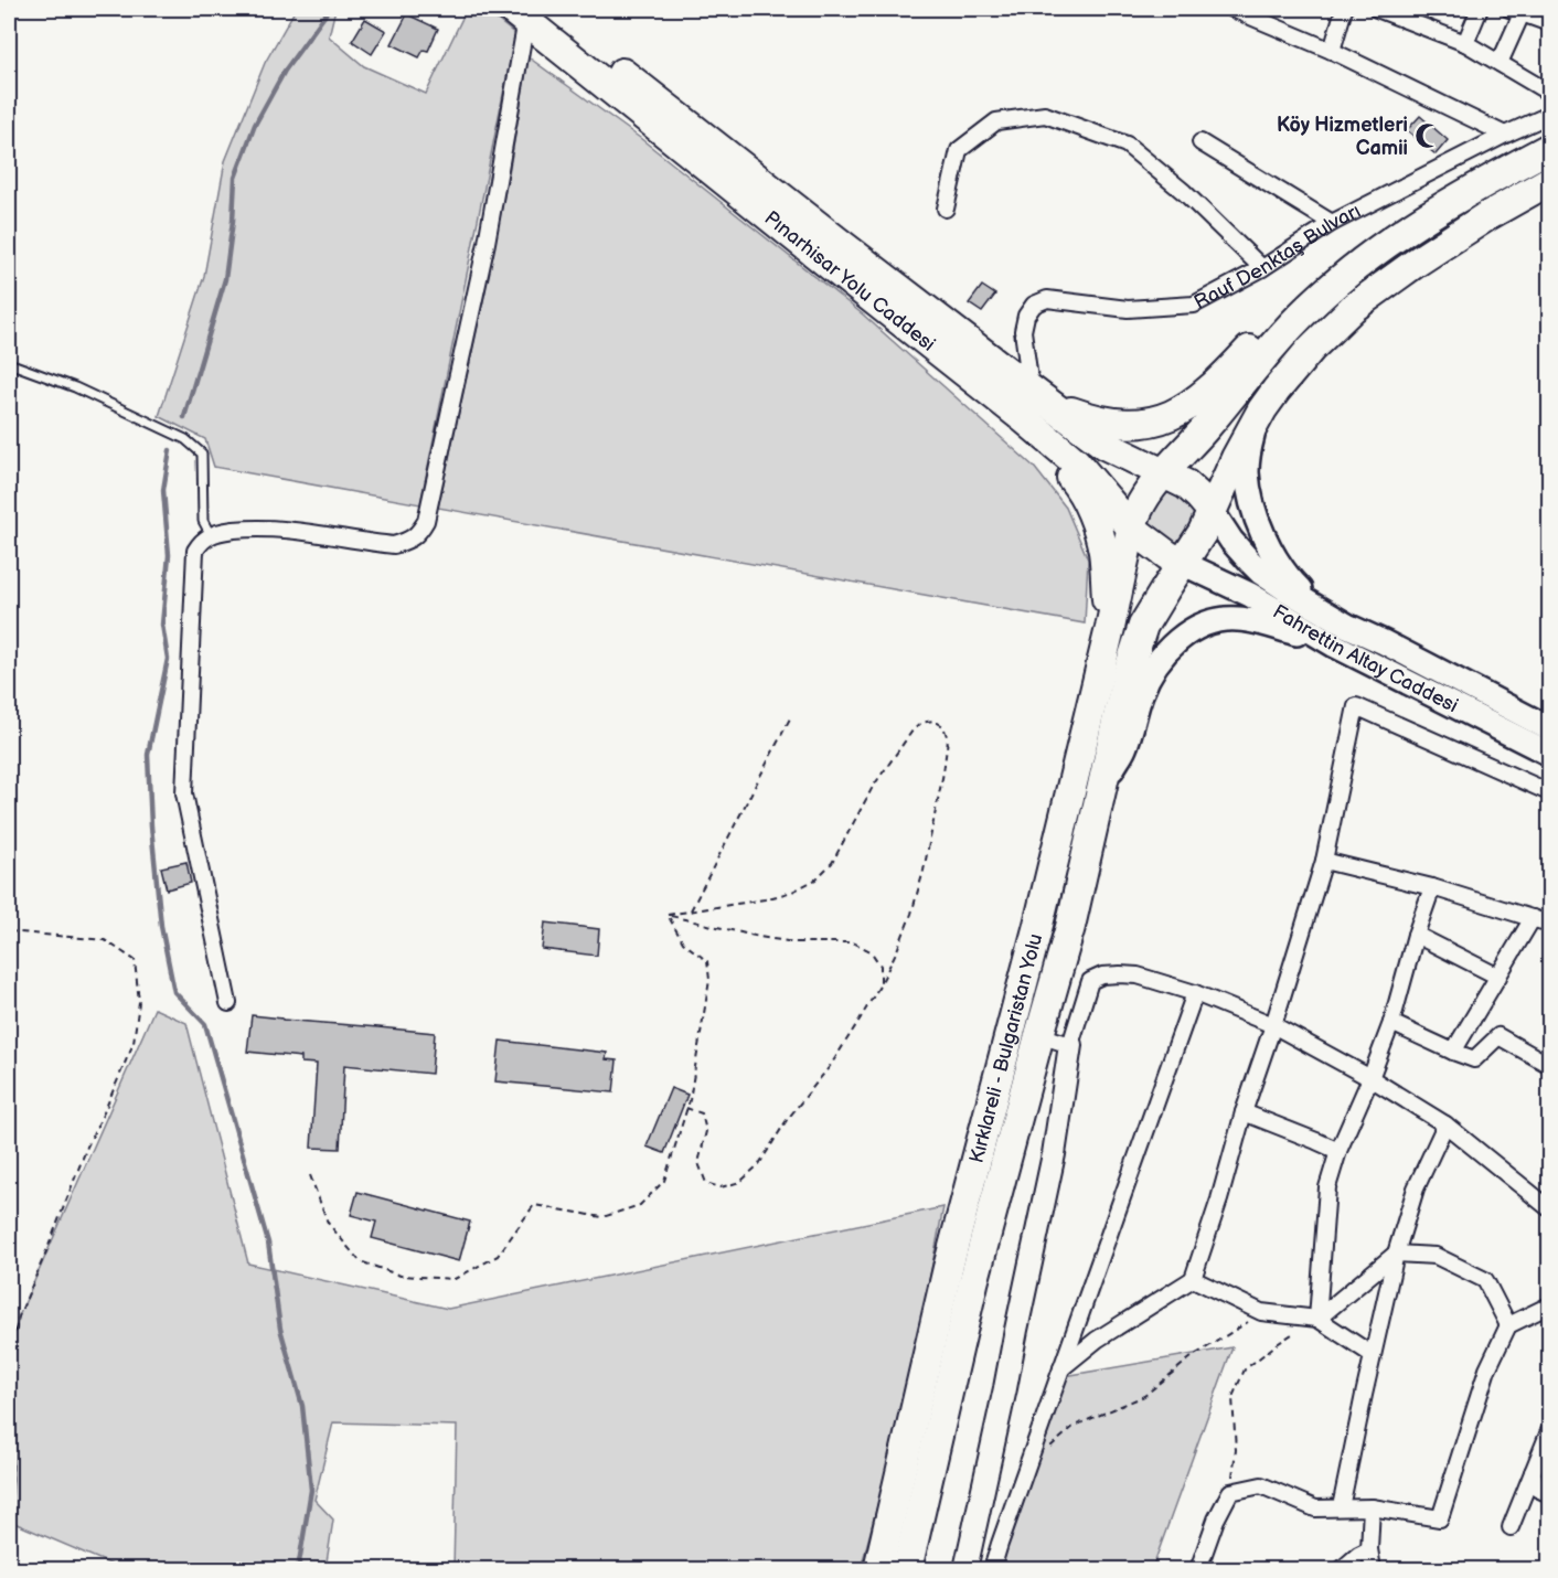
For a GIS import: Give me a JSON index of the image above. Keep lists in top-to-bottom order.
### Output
{
  "streets": {
    "highway": ["Pınarhisar Yolu Caddesi", "Kırklareli - Bulgaristan Yolu"],
    "main road": ["Fahrettin Altay Caddesi"],
    "street": ["Rauf Denktaş Bulvarı"]
  },
  "crossings": [
    ["Rauf Denktaş Bulvarı", "Pınarhisar Yolu Caddesi"],
    ["Pınarhisar Yolu Caddesi", "Fahrettin Altay Caddesi"],
    ["Pınarhisar Yolu Caddesi", "Kırklareli - Bulgaristan Yolu"],
    ["Fahrettin Altay Caddesi", "Kırklareli - Bulgaristan Yolu"]
  ],
  "places": {
    "mosque": ["Köy Hizmetleri Camii"]
  }
}
